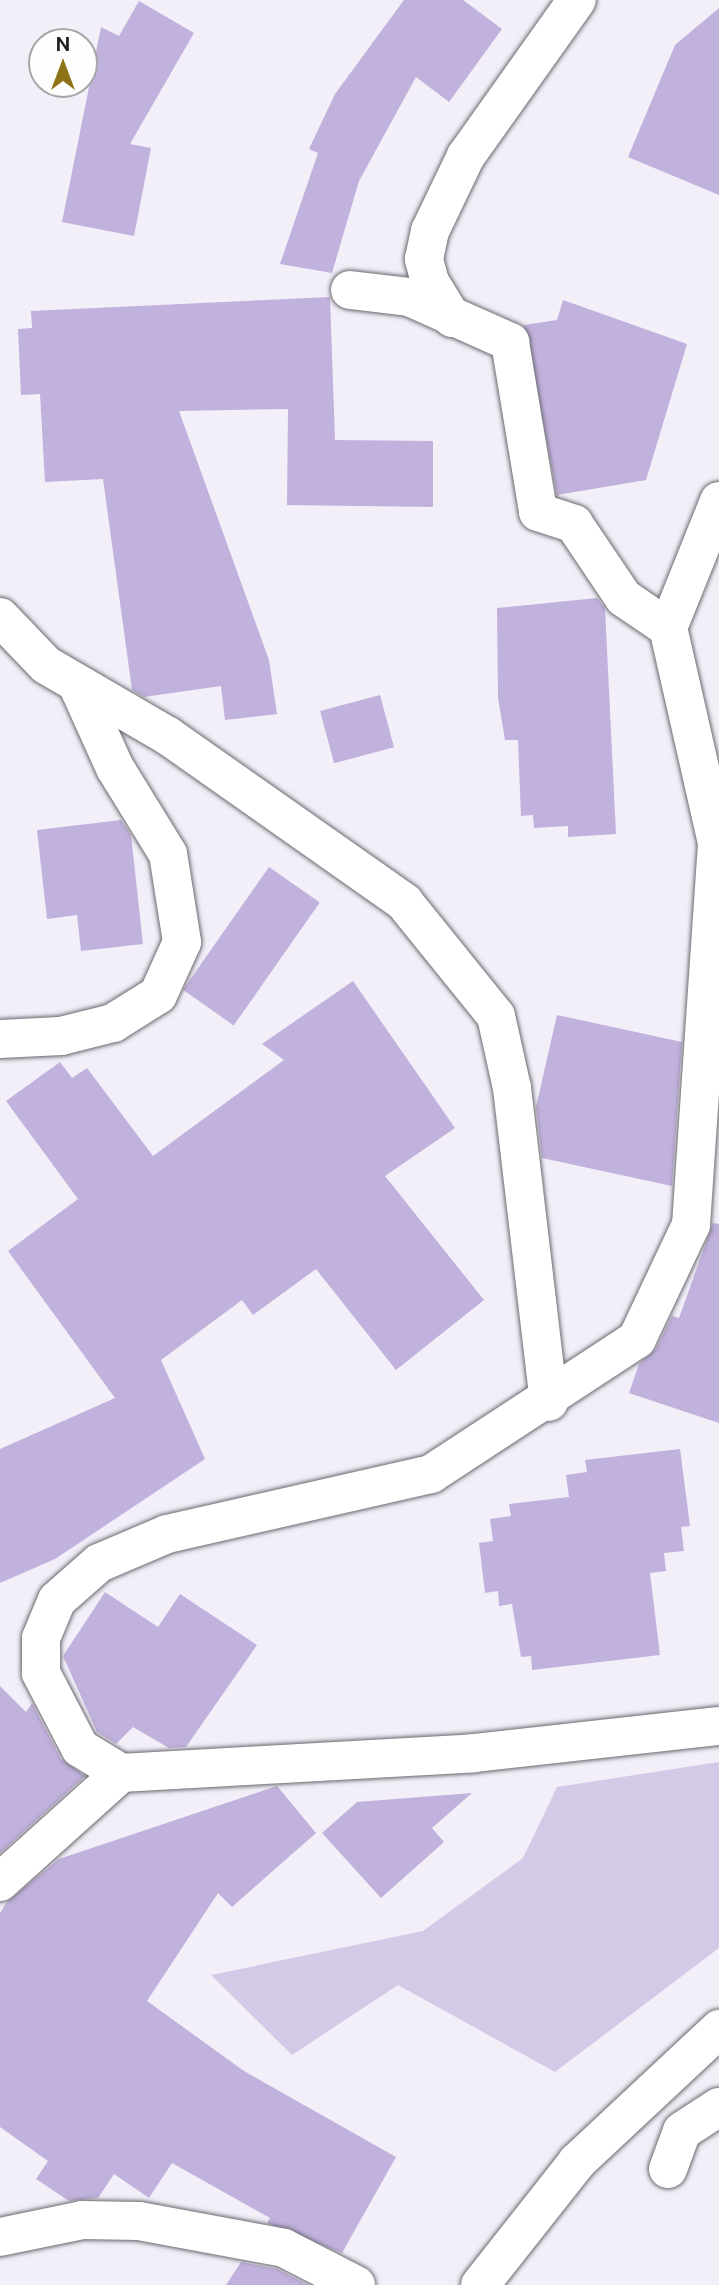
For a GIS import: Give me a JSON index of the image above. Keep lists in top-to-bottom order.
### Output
{
  "north": "top"
}
